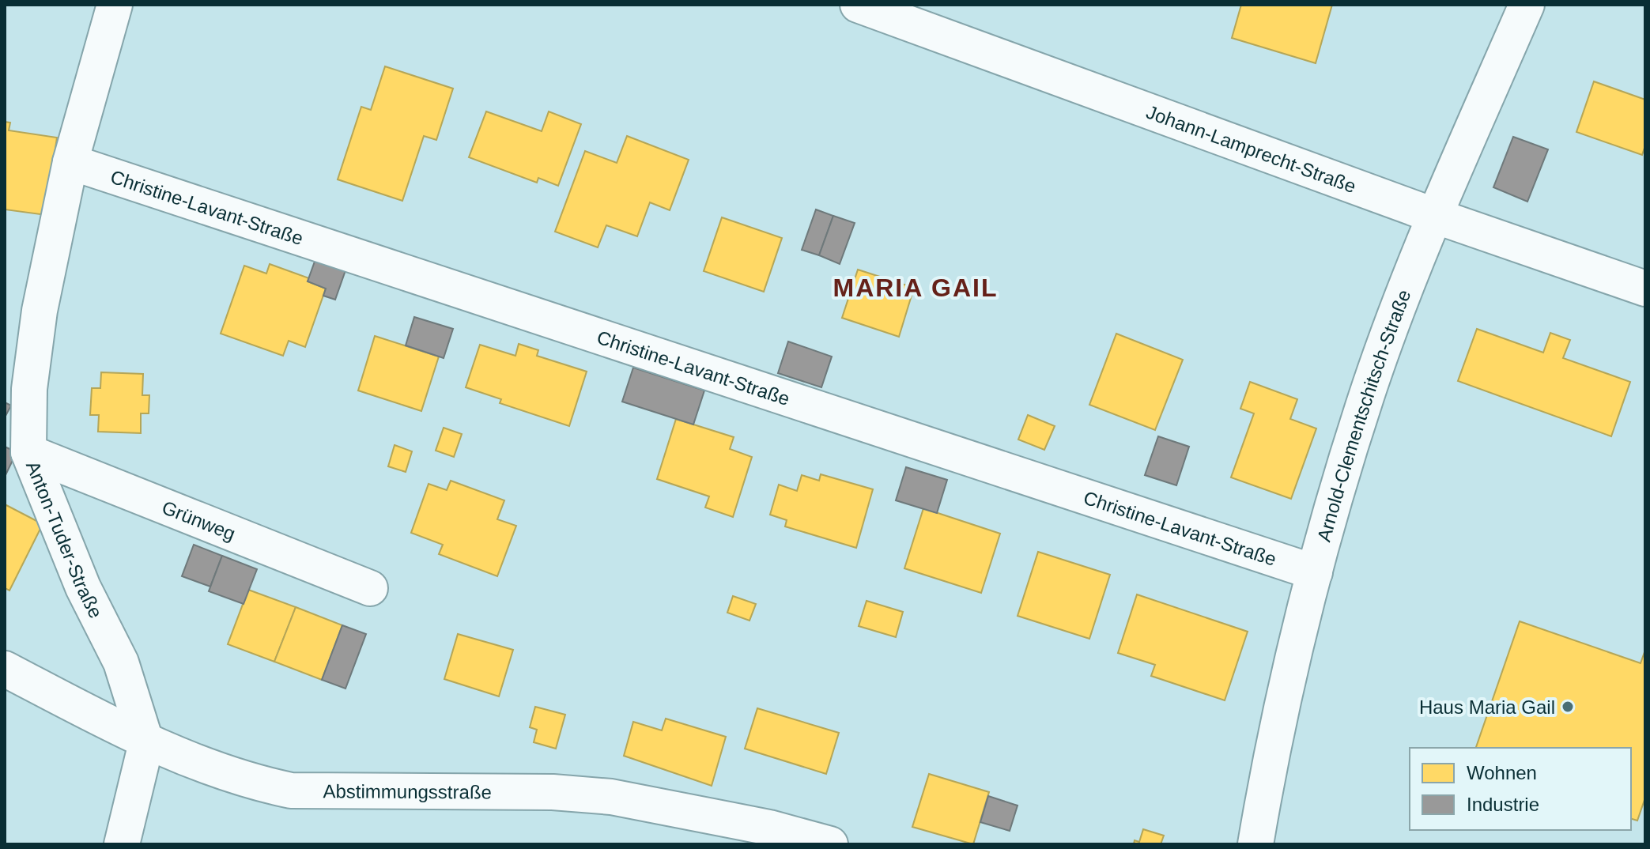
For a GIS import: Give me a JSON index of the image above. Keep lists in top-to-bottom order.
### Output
{
  "streets": {
    "street": [
      "Johann-Lamprecht-Straße",
      "Christine-Lavant-Straße",
      "Arnold-Clementschitsch-Straße",
      "Grünweg",
      "Anton-Tuder-Straße",
      "Abstimmungsstraße"
    ]
  },
  "crossings": [
    ["Johann-Lamprecht-Straße", "Arnold-Clementschitsch-Straße"],
    ["Christine-Lavant-Straße", "Arnold-Clementschitsch-Straße"],
    ["Christine-Lavant-Straße", "Anton-Tuder-Straße"],
    ["Grünweg", "Anton-Tuder-Straße"],
    ["Anton-Tuder-Straße", "Abstimmungsstraße"]
  ],
  "districts": ["MARIA GAIL"],
  "places": ["Haus Maria Gail"],
  "legend": ["Wohnen", "Industrie"]
}
